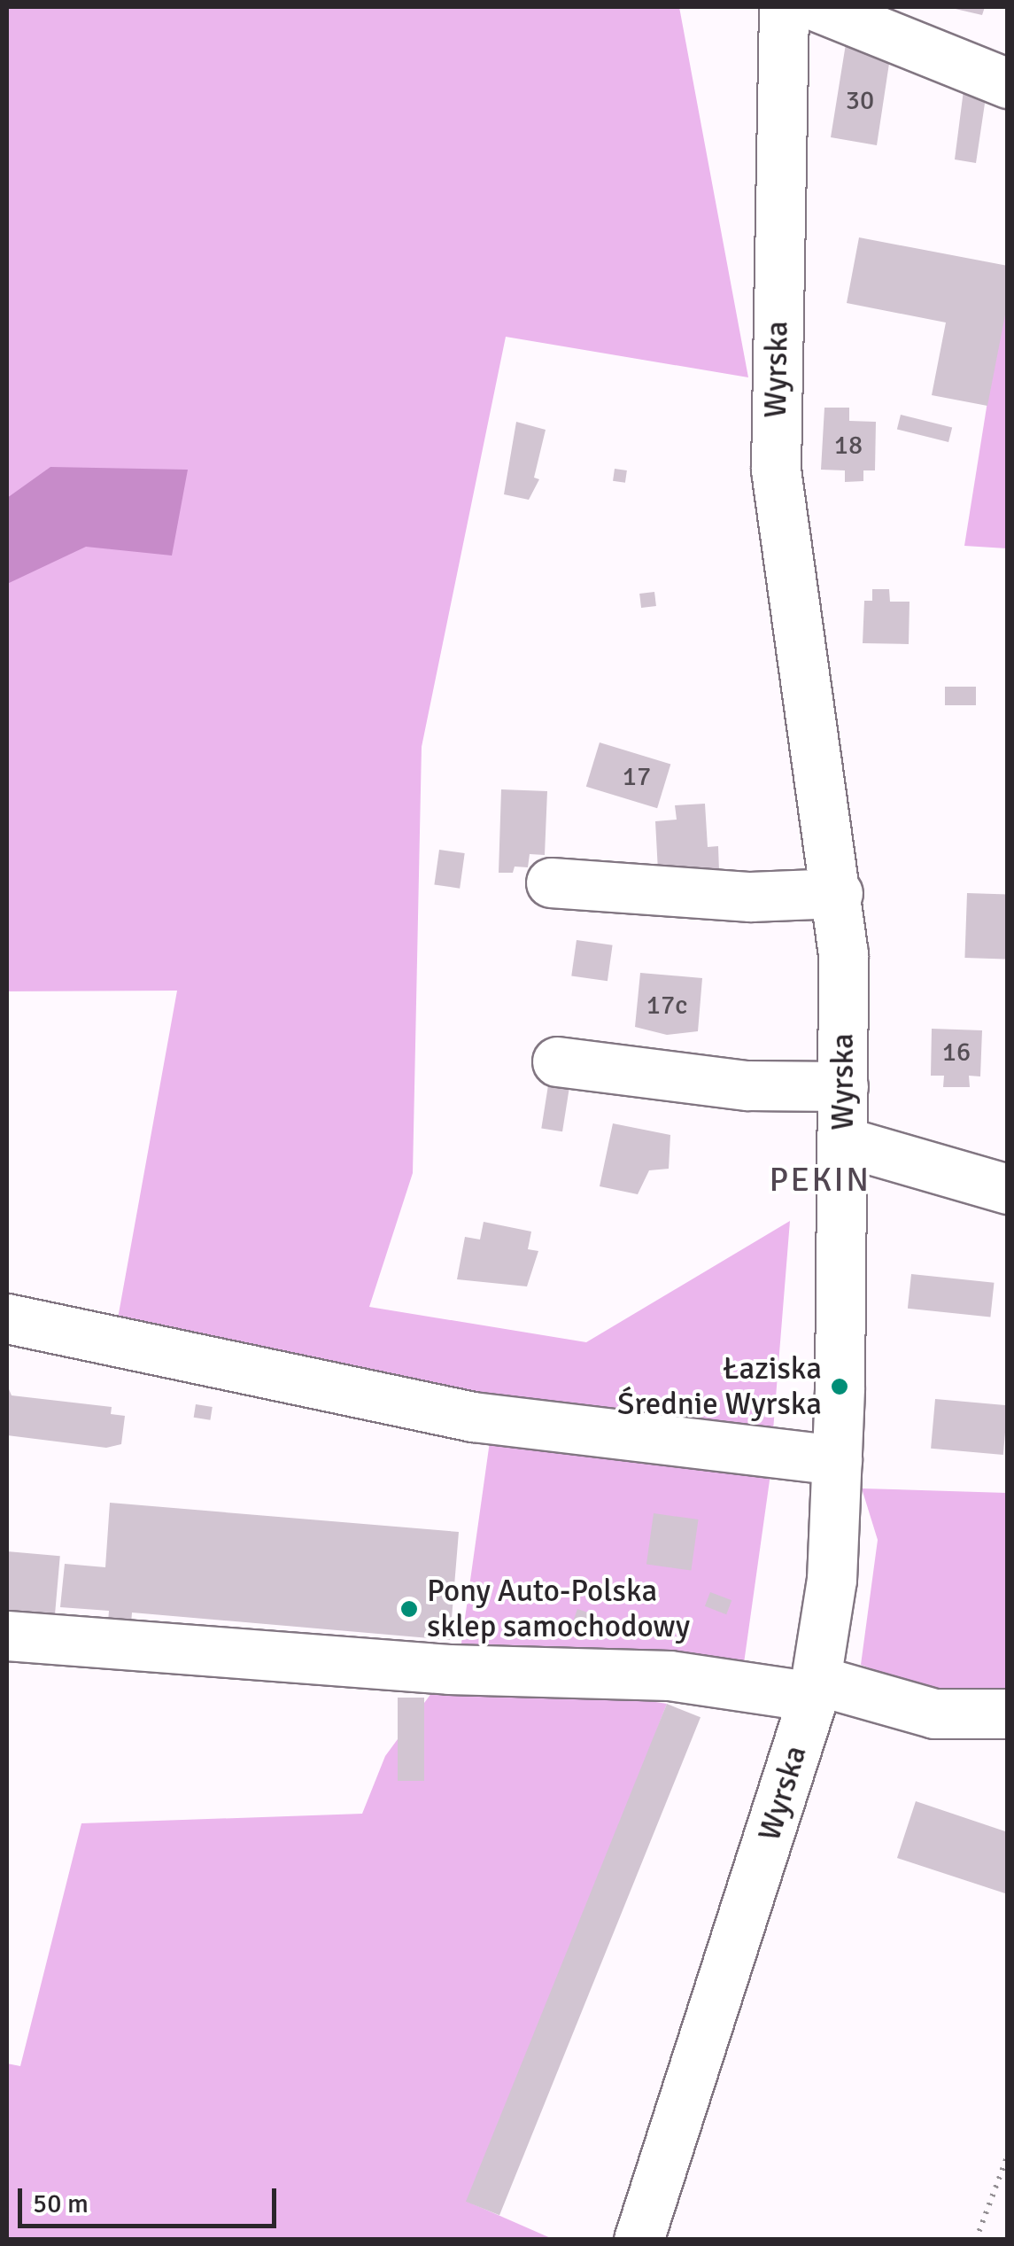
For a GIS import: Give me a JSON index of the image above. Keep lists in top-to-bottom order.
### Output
{
  "streets": {
    "street": ["Wyrska"]
  },
  "districts": ["PEKIN"],
  "places": ["Łaziska Średnie Wyrska", "Pony Auto-Polska sklep samochodowy"],
  "house_numbers": [
    "30",
    "18",
    "17",
    "17c",
    "16"
  ],
  "scale_bar": "50 m"
}
